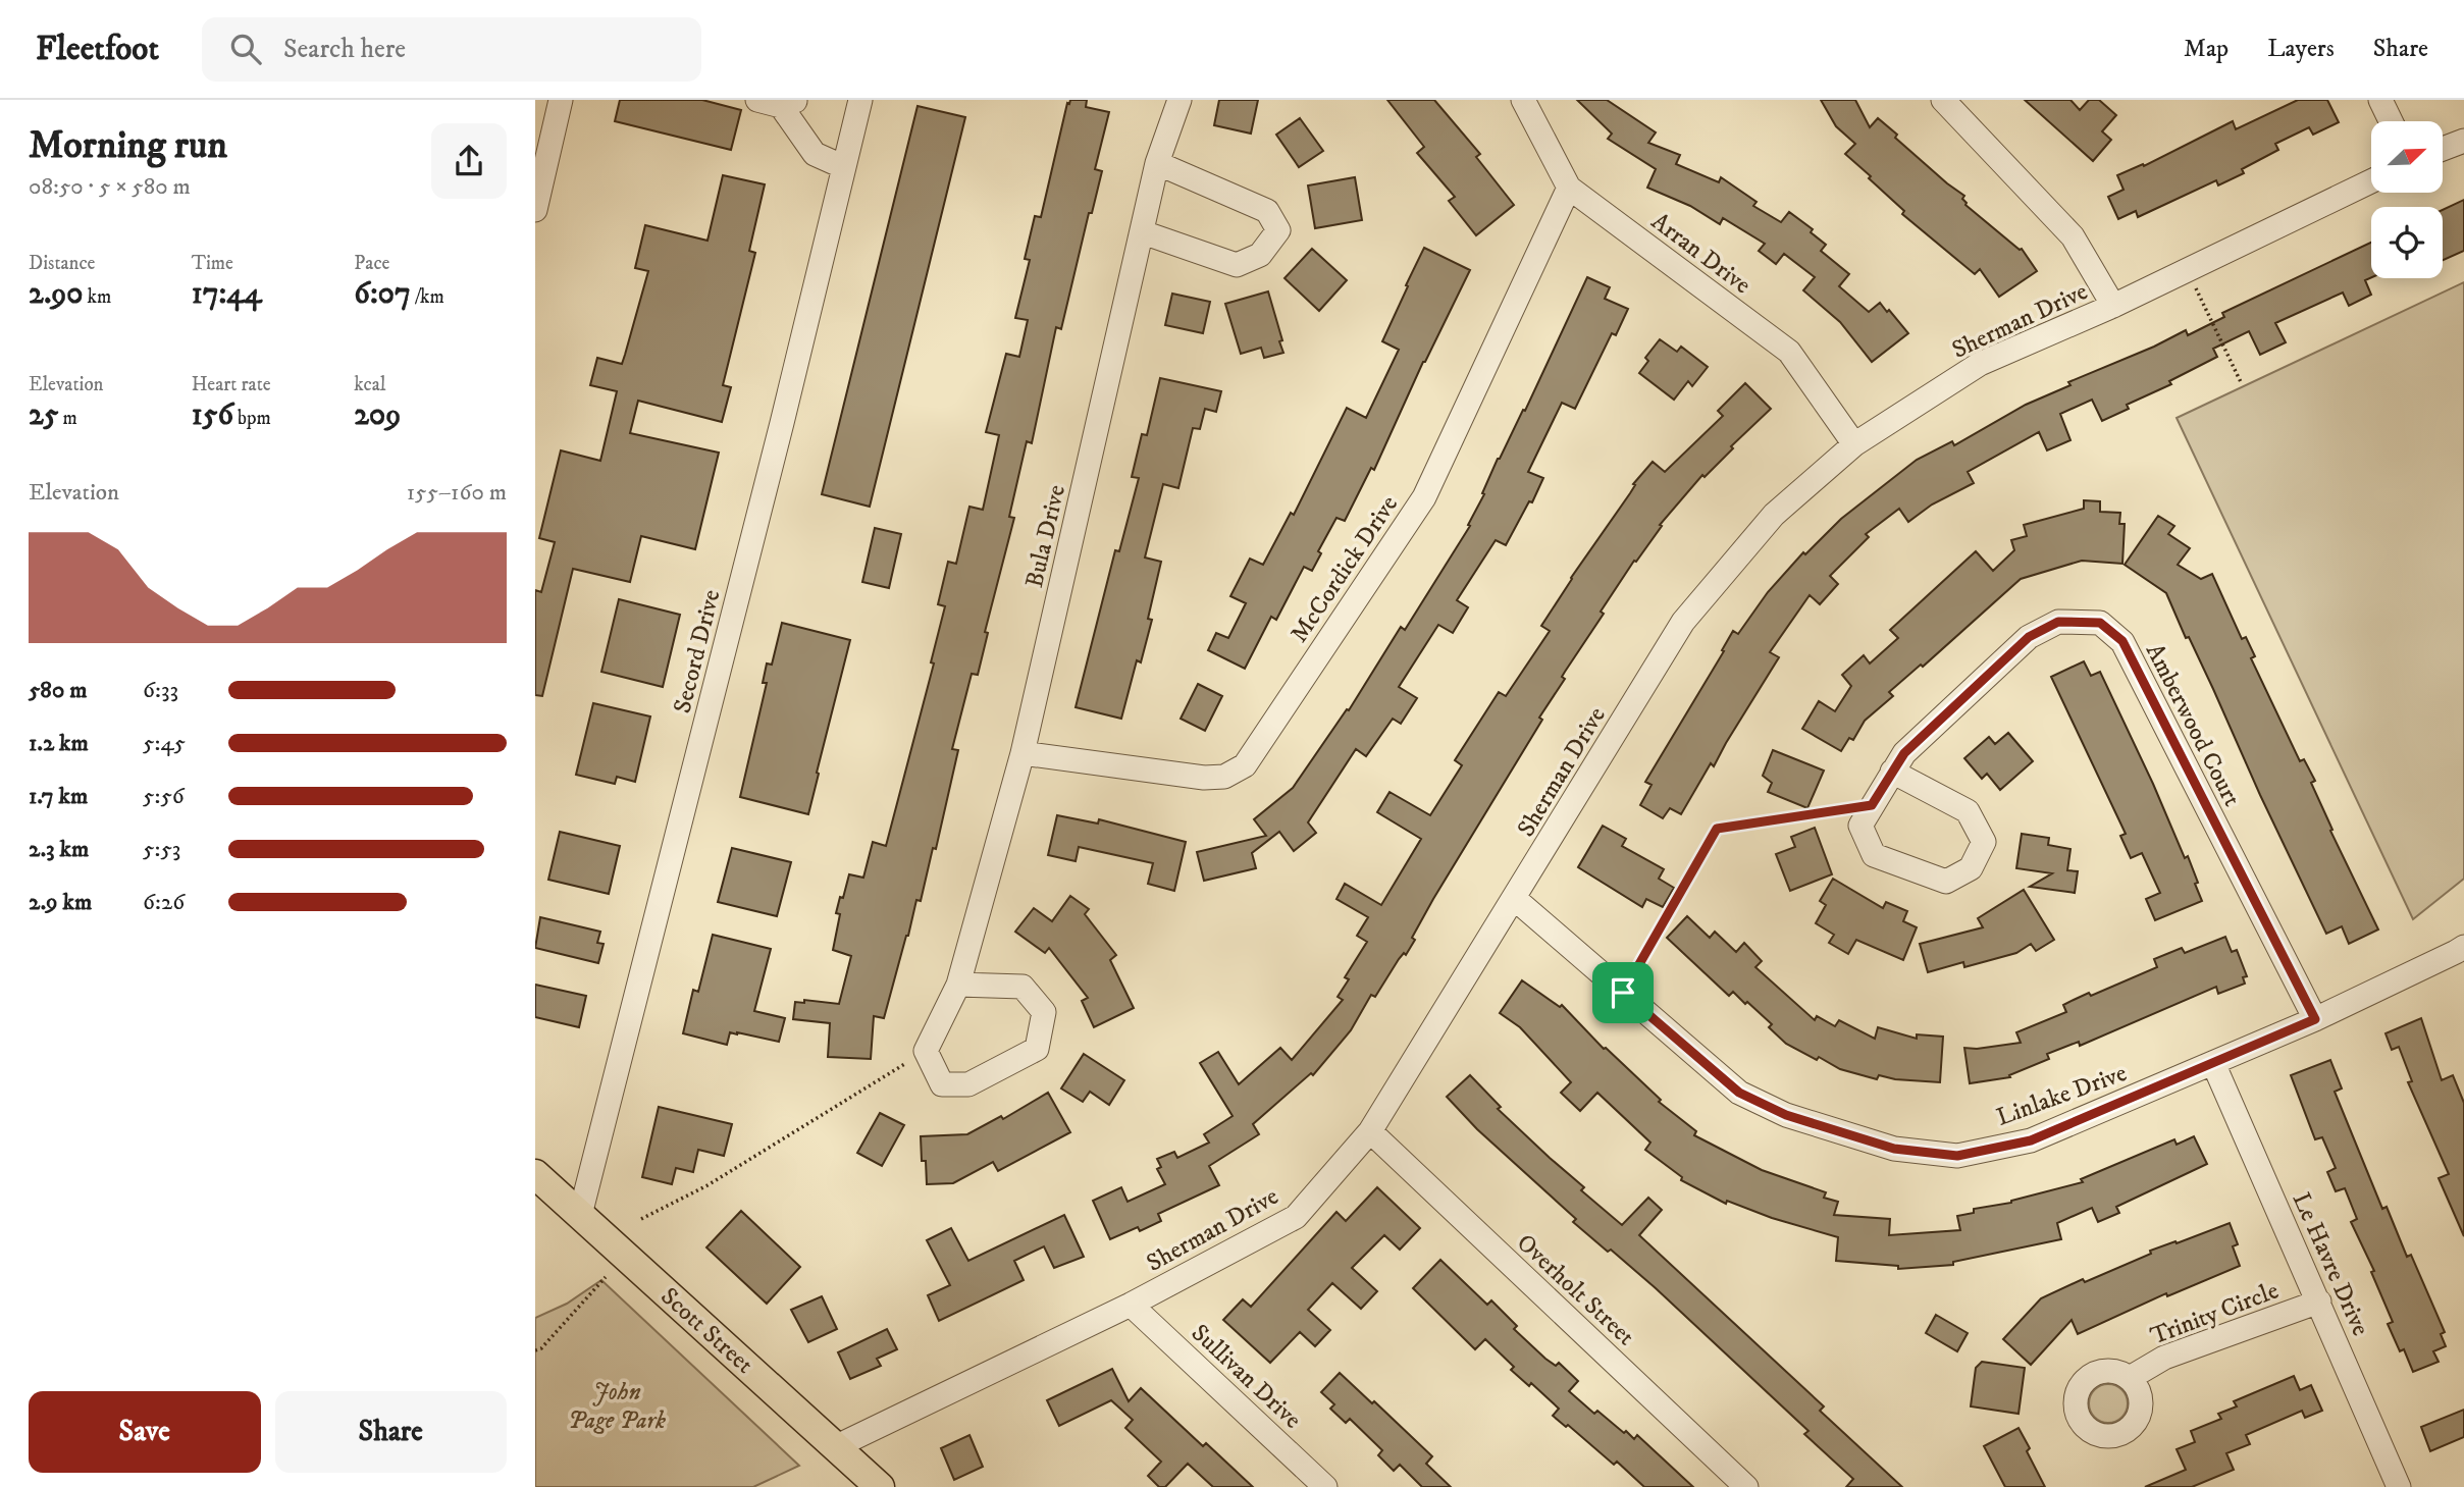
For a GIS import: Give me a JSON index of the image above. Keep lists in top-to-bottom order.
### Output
{
  "streets": {
    "main road": ["Scott Street"],
    "street": [
      "Arran Drive",
      "Sherman Drive",
      "Bula Drive",
      "McCordick Drive",
      "Secord Drive",
      "Amberwood Court",
      "Linlake Drive",
      "Le Havre Drive",
      "Overholt Street",
      "Trinity Circle",
      "Sullivan Drive"
    ]
  },
  "crossings": [
    ["Arran Drive", "Sherman Drive"],
    ["Arran Drive", "McCordick Drive"],
    ["Sherman Drive", "Linlake Drive"],
    ["Sherman Drive", "Overholt Street"],
    ["Sherman Drive", "Scott Street"],
    ["Sherman Drive", "Sullivan Drive"],
    ["Bula Drive", "McCordick Drive"],
    ["Secord Drive", "Scott Street"],
    ["Amberwood Court", "Linlake Drive"],
    ["Linlake Drive", "Le Havre Drive"],
    ["Le Havre Drive", "Trinity Circle"]
  ],
  "parks": ["John Page Park"],
  "north": "top right",
  "page": {
    "header": "Fleetfoot",
    "search": "Search here",
    "nav": ["Map", "Layers", "Share"],
    "heading": ["Morning run", "08:50 · 5 × 580 m"],
    "stats": [
      ["Distance", "2.90 km"],
      ["Time", "17:44"],
      ["Pace", "6:07 /km"],
      ["Elevation", "25 m"],
      ["Heart rate", "156 bpm"],
      ["kcal", "209"]
    ],
    "chart": ["Elevation", "155–160 m"],
    "list": [
      {
        "name": "580 m",
        "note": "6:33"
      },
      {
        "name": "1.2 km",
        "note": "5:45"
      },
      {
        "name": "1.7 km",
        "note": "5:56"
      },
      {
        "name": "2.3 km",
        "note": "5:53"
      },
      {
        "name": "2.9 km",
        "note": "6:26"
      }
    ],
    "buttons": ["Save", "Share"]
  }
}
